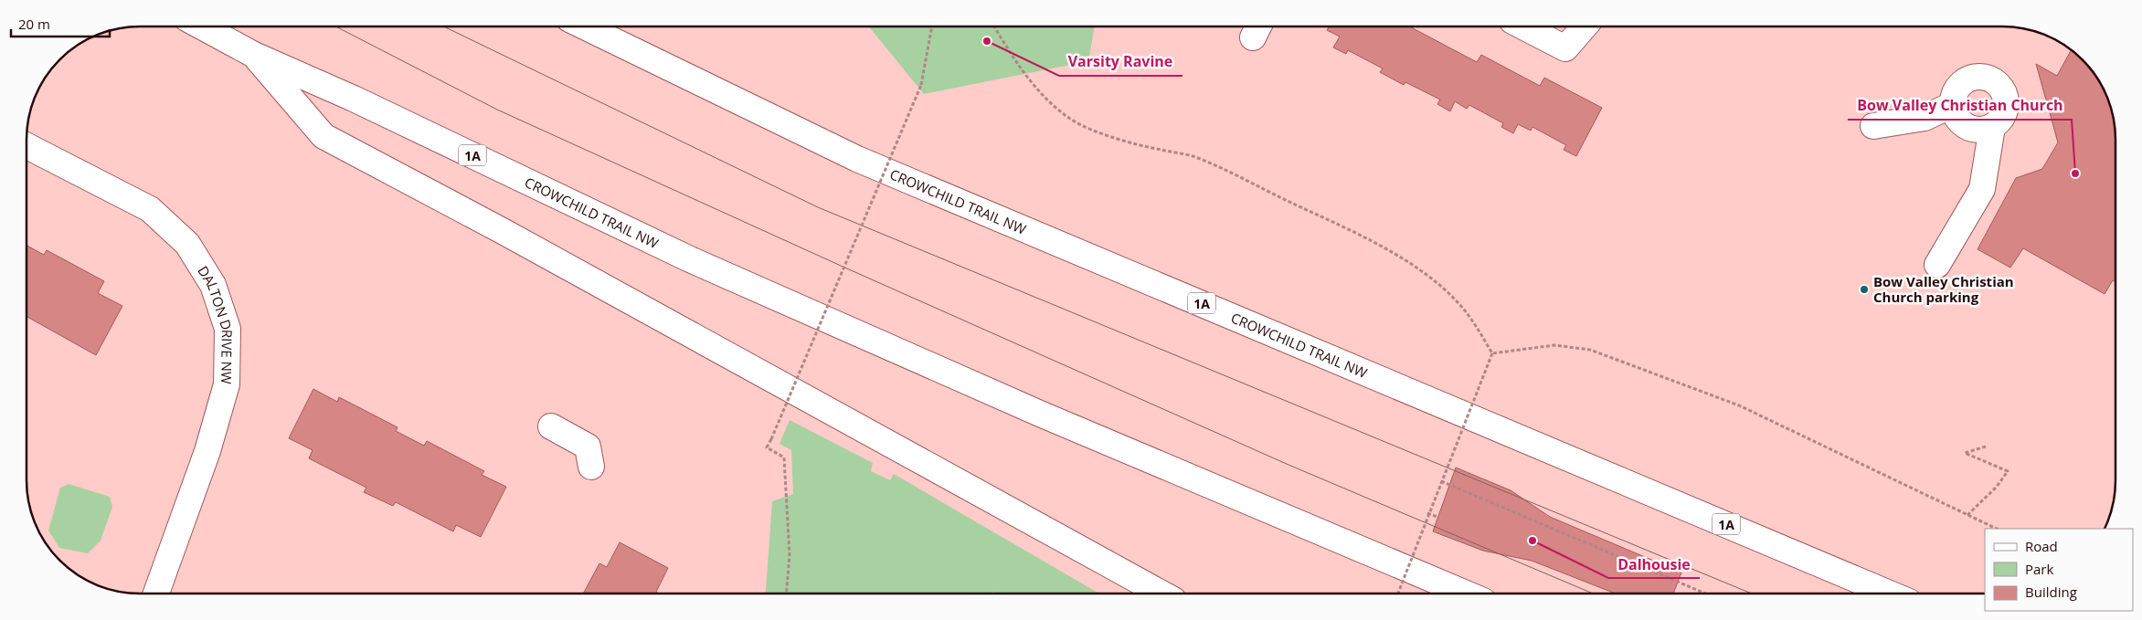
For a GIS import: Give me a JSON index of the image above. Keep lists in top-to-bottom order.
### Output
{
  "streets": {
    "main road": ["1A", "CROWCHILD TRAIL NW", "DALTON DRIVE NW"]
  },
  "places": [
    "Varsity Ravine",
    "Bow Valley Christian Church",
    "Bow Valley Christian Church parking",
    "Dalhousie"
  ],
  "legend": ["Road", "Park", "Building"],
  "scale_bar": "20 m"
}
